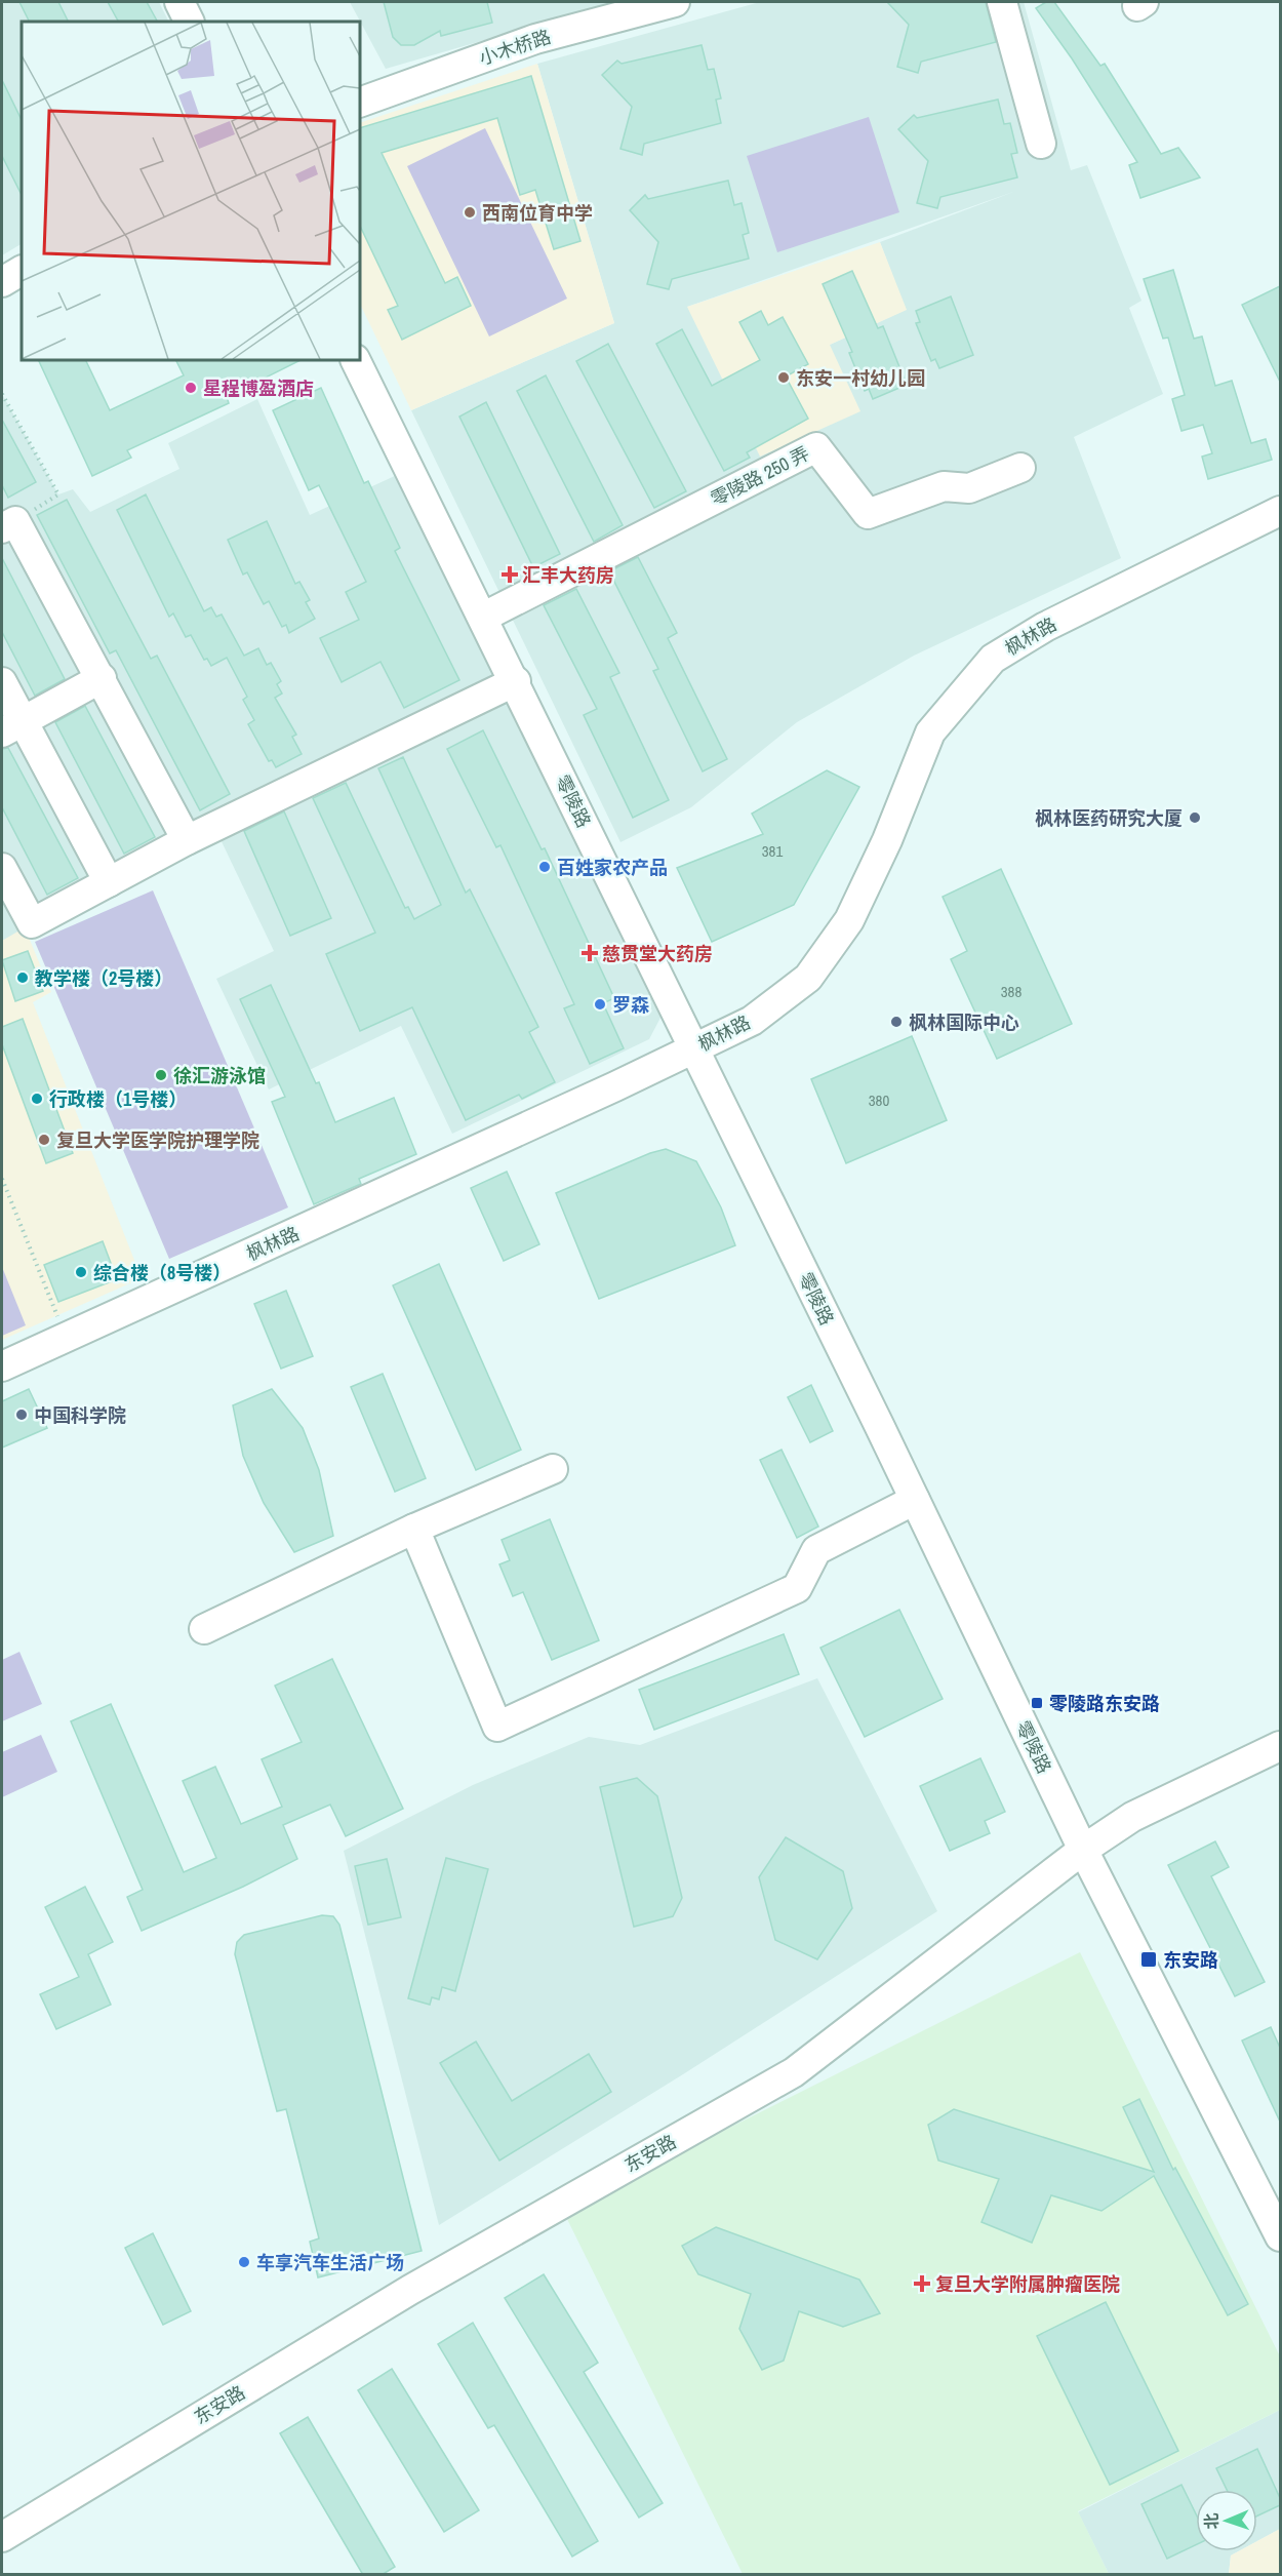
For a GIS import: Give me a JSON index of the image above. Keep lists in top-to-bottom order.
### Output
{
  "streets": {
    "street": [
      "小木桥路",
      "零陵路 250 弄",
      "枫林路",
      "零陵路",
      "东安路"
    ]
  },
  "crossings": [
    ["零陵路 250 弄", "零陵路"],
    ["枫林路", "零陵路"],
    ["零陵路", "东安路"]
  ],
  "places": {
    "other": [
      "西南位育中学",
      "东安一村幼儿园",
      "星程博盈酒店",
      "枫林医药研究大厦",
      "百姓家农产品",
      "教学楼（2号楼）",
      "罗森",
      "枫林国际中心",
      "徐汇游泳馆",
      "行政楼（1号楼）",
      "复旦大学医学院护理学院",
      "综合楼（8号楼）",
      "中国科学院",
      "车享汽车生活广场"
    ],
    "health": ["汇丰大药房", "慈贯堂大药房", "复旦大学附属肿瘤医院"],
    "transit": ["零陵路东安路", "东安路"]
  },
  "house_numbers": ["381", "388", "380"],
  "north": "left"
}
